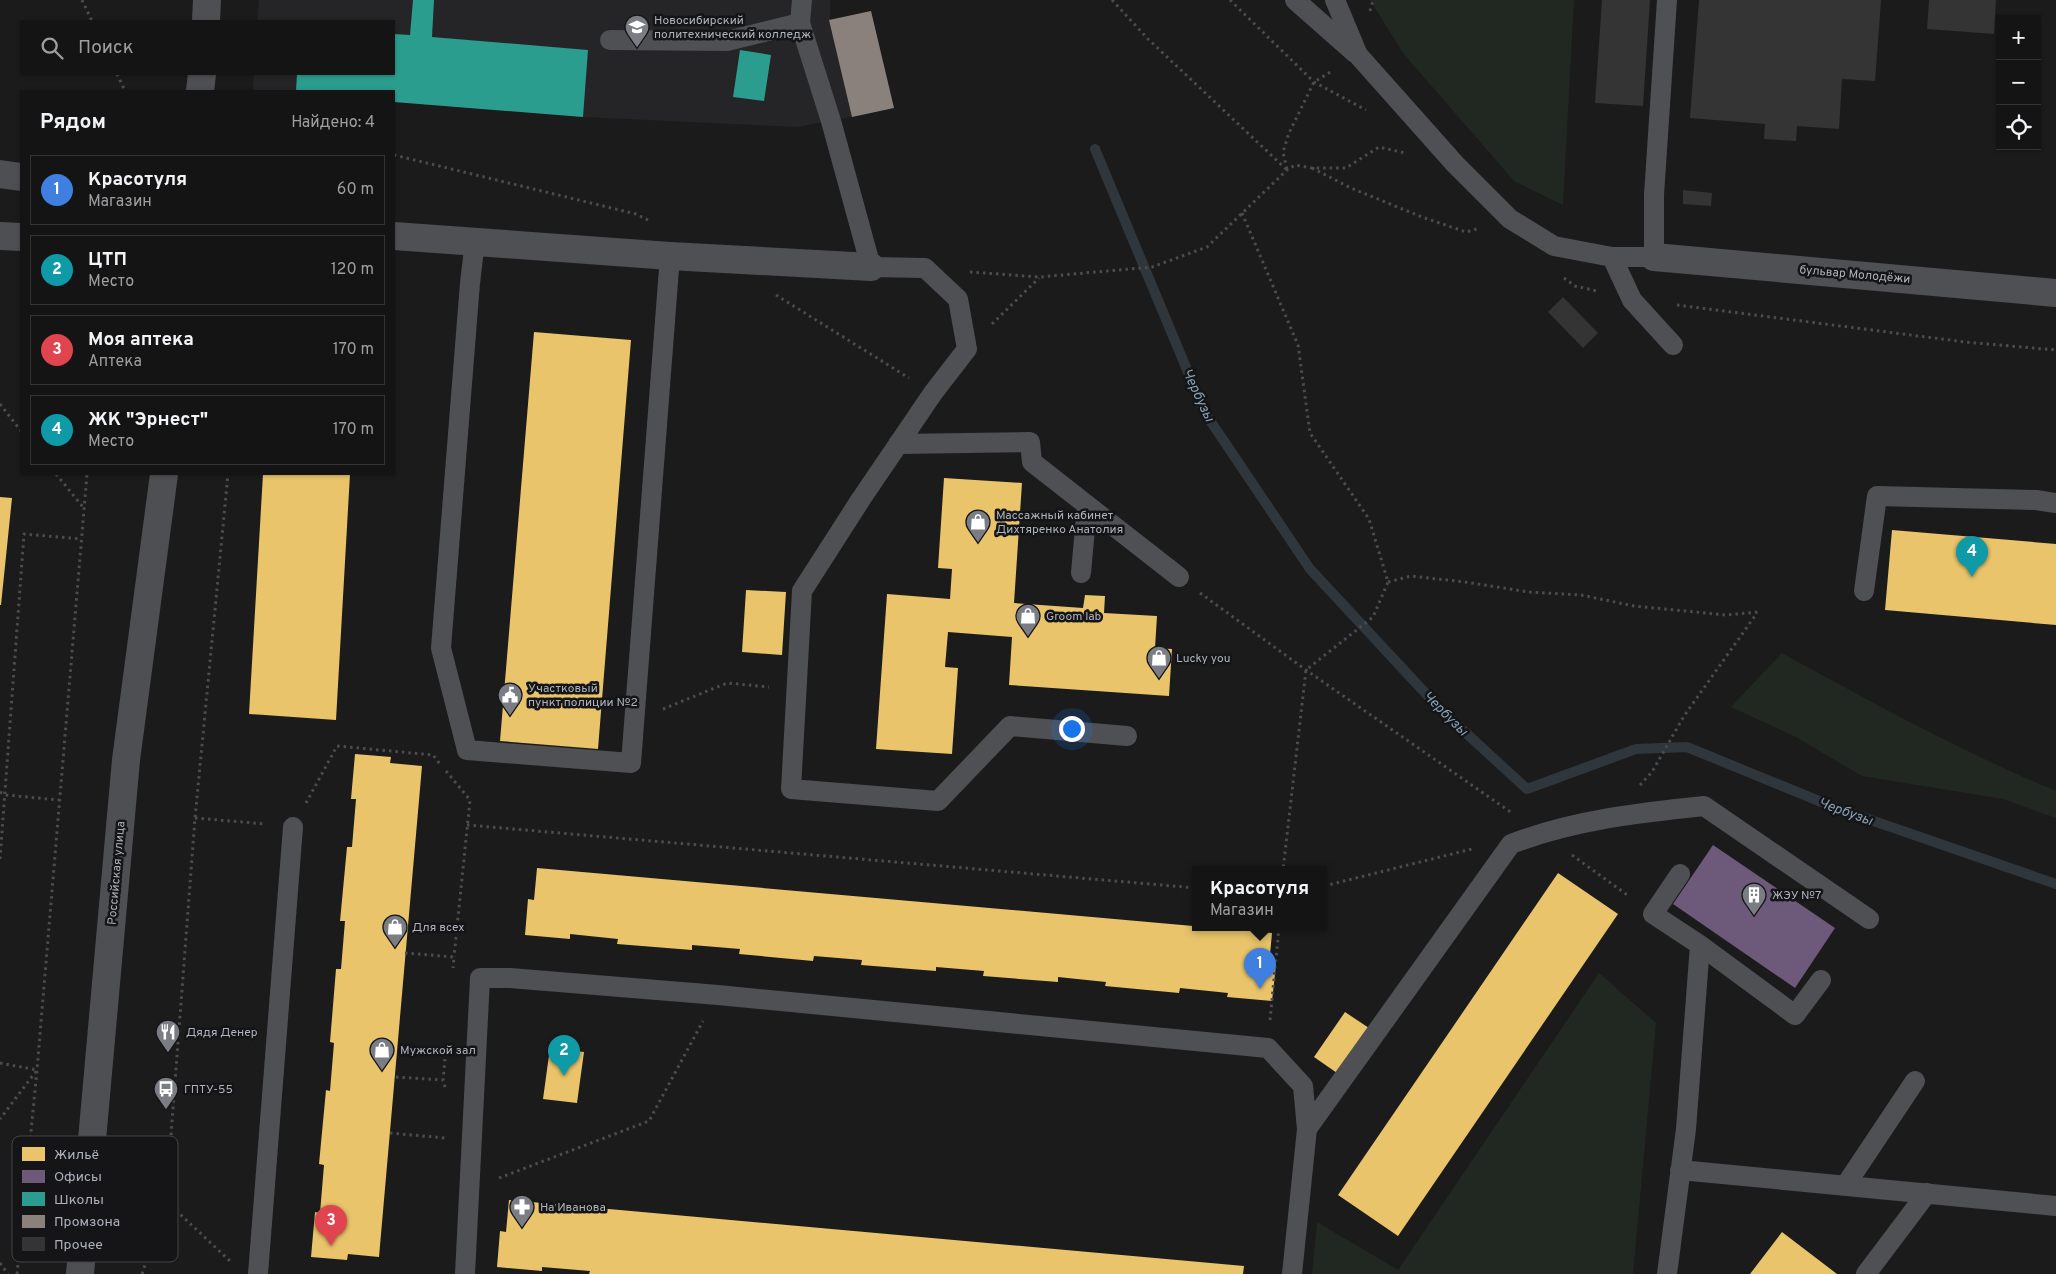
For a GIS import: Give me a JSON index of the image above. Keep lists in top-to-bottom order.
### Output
{
  "streets": {
    "main road": ["Российская улица"],
    "street": ["бульвар Молодёжи"]
  },
  "water": ["Чербузы"],
  "places": {
    "school or university": ["Новосибирский политехнический колледж"],
    "shop": [
      "Массажный кабинет Дихтяренко Анатолия",
      "Groom lab",
      "Lucky you",
      "Для всех",
      "Мужской зал"
    ],
    "public building": ["Участковый пункт полиции №2"],
    "building": ["ЖЭУ №7"],
    "restaurant": ["Дядя Денер"],
    "bus stop": ["ГПТУ-55"],
    "pharmacy": ["На Иванова"]
  },
  "legend": [
    "Жильё",
    "Офисы",
    "Школы",
    "Промзона",
    "Прочее"
  ],
  "page": {
    "map_buttons": ["+", "−"],
    "search": "Поиск",
    "heading": ["Рядом", "Найдено: 4"],
    "list": [
      {
        "mark": "1",
        "name": "Красотуля",
        "note": "Магазин",
        "value": "60 m"
      },
      {
        "mark": "2",
        "name": "ЦТП",
        "note": "Место",
        "value": "120 m"
      },
      {
        "mark": "3",
        "name": "Моя аптека",
        "note": "Аптека",
        "value": "170 m"
      },
      {
        "mark": "4",
        "name": "ЖК \"Эрнест\"",
        "note": "Место",
        "value": "170 m"
      }
    ],
    "pins": [
      "4",
      "1",
      "2",
      "3"
    ],
    "popup": ["Красотуля", "Магазин"]
  }
}
